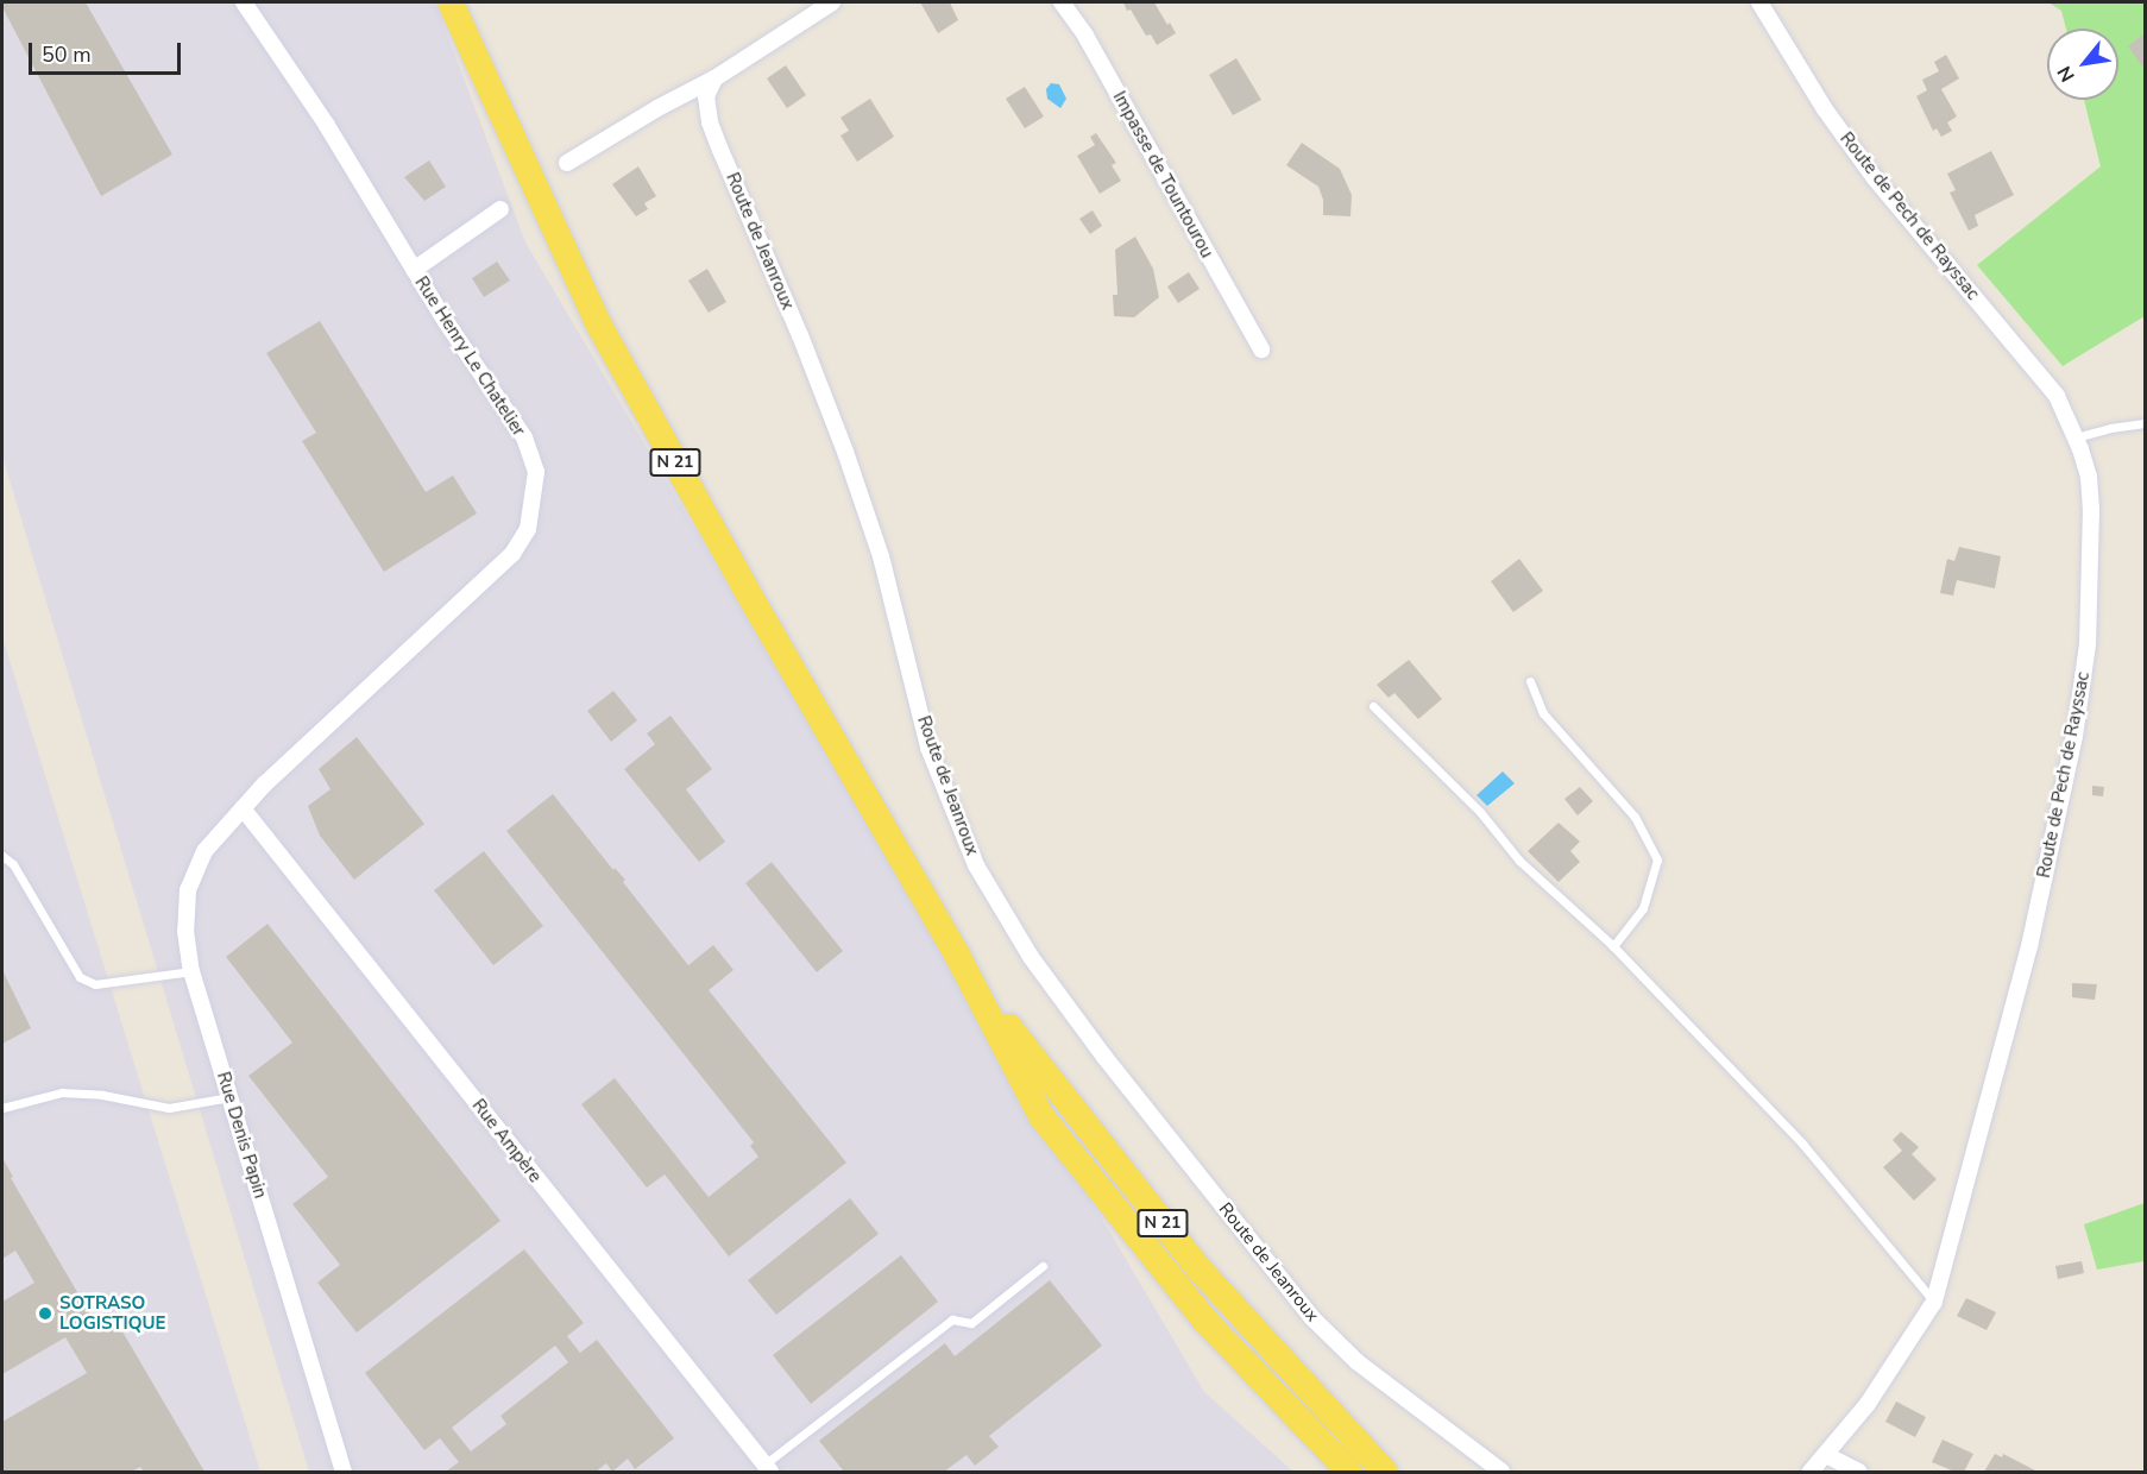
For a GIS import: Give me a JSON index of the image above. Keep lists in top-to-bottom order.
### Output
{
  "streets": {
    "main road": ["N 21"],
    "street": [
      "Impasse de Tountourou",
      "Route de Pech de Rayssac",
      "Route de Jeanroux",
      "Rue Henry Le Chatelier",
      "Rue Denis Papin",
      "Rue Ampère"
    ]
  },
  "crossings": [
    ["Rue Henry Le Chatelier", "Rue Denis Papin"],
    ["Rue Henry Le Chatelier", "Rue Ampère"],
    ["Rue Denis Papin", "Rue Ampère"]
  ],
  "places": ["SOTRASO LOGISTIQUE"],
  "scale_bar": "50 m",
  "north": "bottom left"
}
